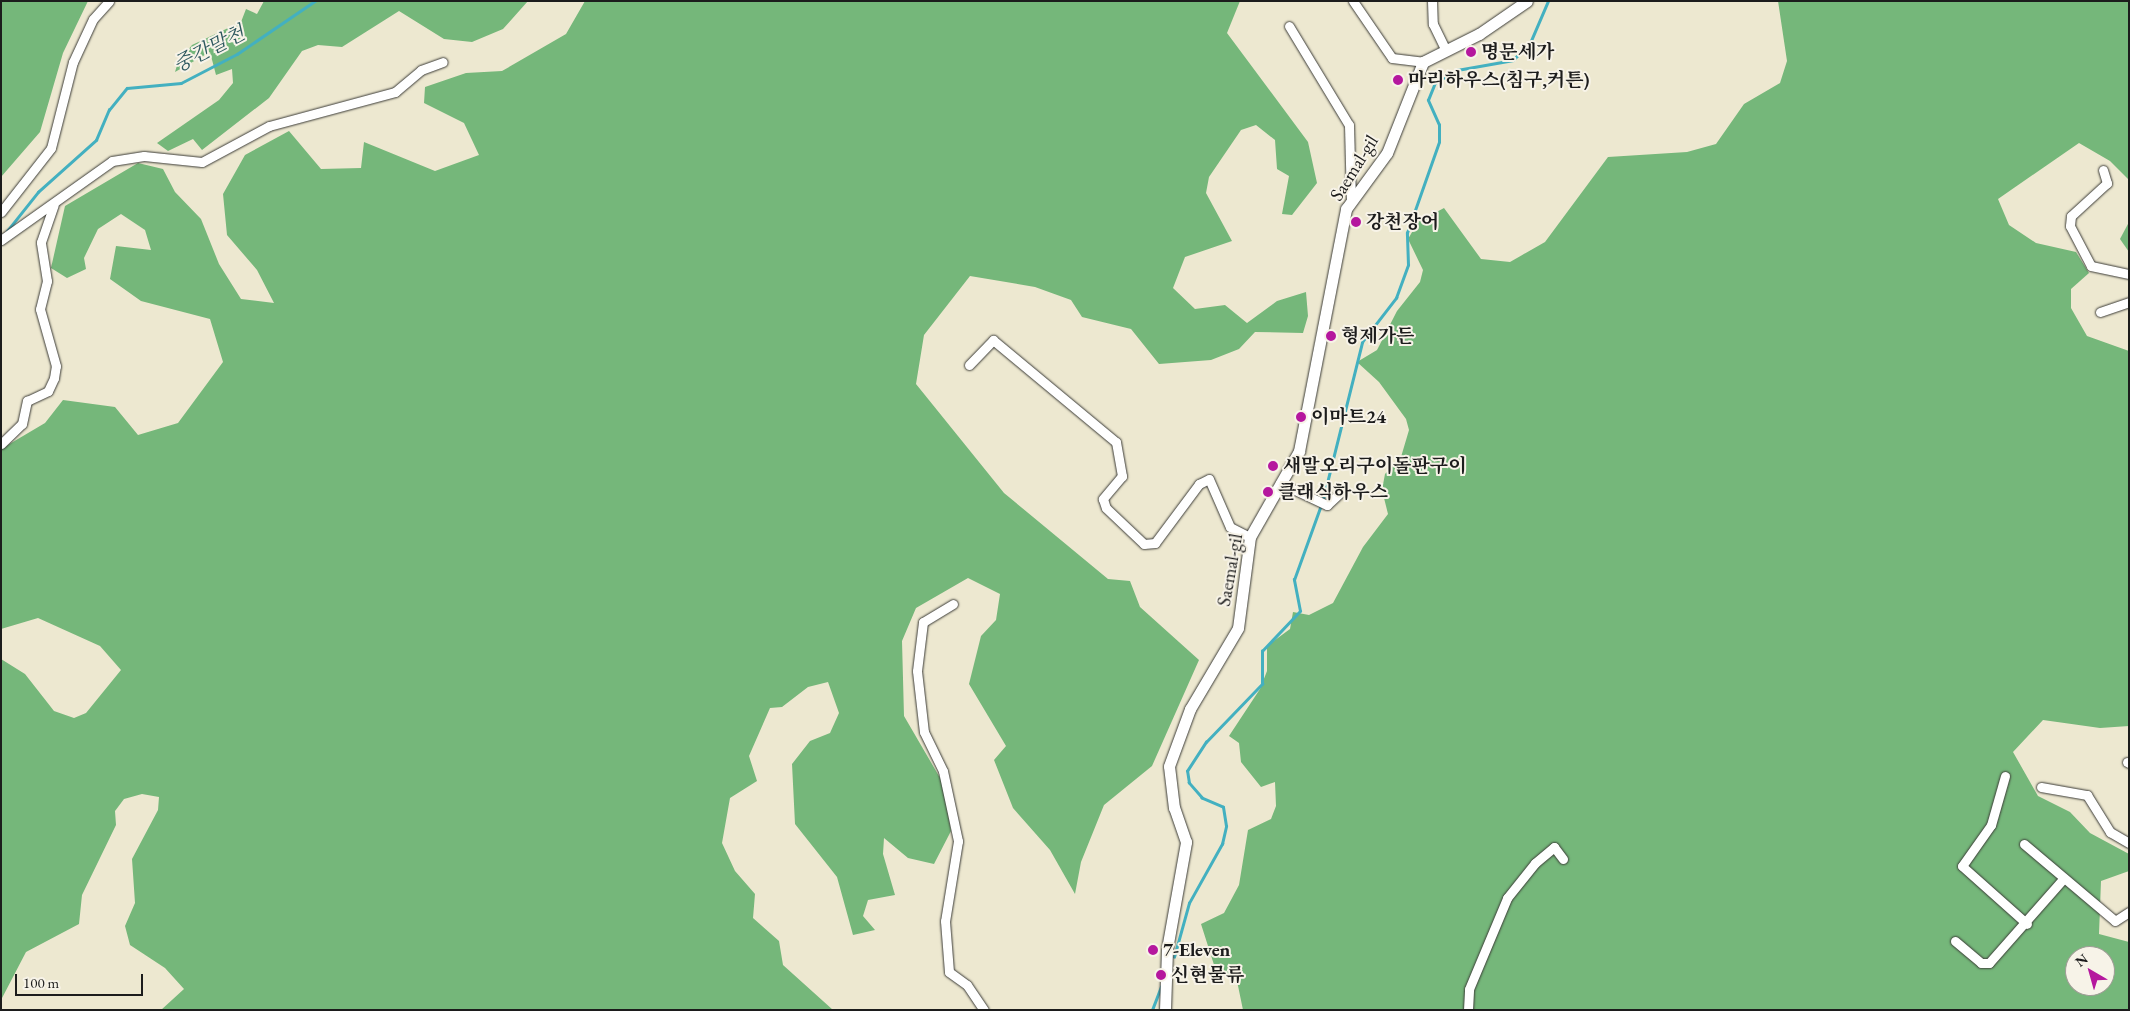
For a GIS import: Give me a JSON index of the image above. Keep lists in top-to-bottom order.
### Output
{
  "streets": {
    "street": ["Saemal-gil"]
  },
  "water": ["중간말천"],
  "places": [
    "명문세가",
    "마리하우스(침구,커튼)",
    "강천장어",
    "형제가든",
    "이마트24",
    "새말오리구이돌판구이",
    "클래식하우스",
    "7-Eleven",
    "신현물류"
  ],
  "scale_bar": "100 m",
  "north": "top left"
}
